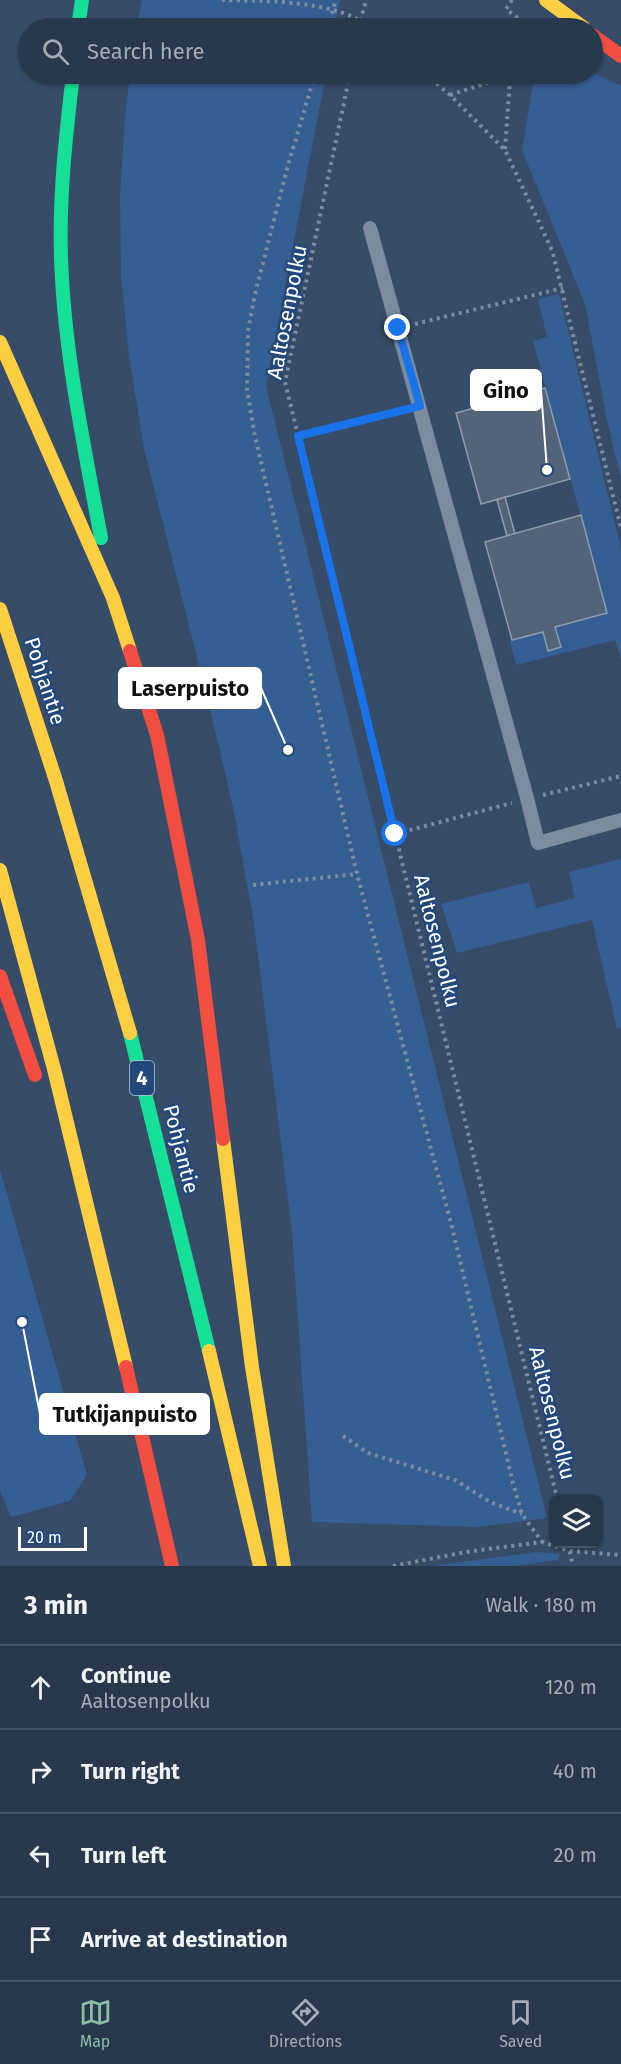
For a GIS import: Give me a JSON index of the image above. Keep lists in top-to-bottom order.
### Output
{
  "streets": {
    "main road": ["Pohjantie", "4"],
    "path": ["Aaltosenpolku"]
  },
  "places": ["Gino", "Laserpuisto", "Tutkijanpuisto"],
  "scale_bar": "20 m",
  "page": {
    "search": "Search here",
    "scale": "20 m",
    "heading": ["3 min", "Walk · 180 m"],
    "list": [
      ["Continue", "Aaltosenpolku", "120 m"],
      ["Turn right", "40 m"],
      ["Turn left", "20 m"],
      "Arrive at destination"
    ],
    "nav": ["Map", "Directions", "Saved"]
  }
}
